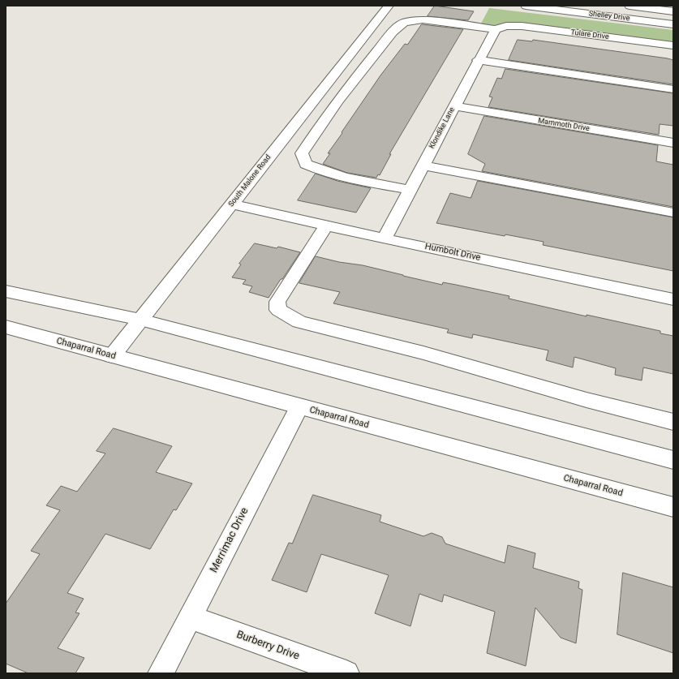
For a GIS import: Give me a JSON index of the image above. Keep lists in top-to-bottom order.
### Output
{
  "streets": {
    "street": [
      "Shelley Drive",
      "Tulare Drive",
      "Mammoth Drive",
      "Klondike Lane",
      "South Malone Road",
      "Humbolt Drive",
      "Chaparral Road",
      "Merrimac Drive",
      "Burberry Drive"
    ]
  },
  "crossings": [
    ["Tulare Drive", "Klondike Lane"],
    ["Mammoth Drive", "Klondike Lane"],
    ["Klondike Lane", "Humbolt Drive"],
    ["South Malone Road", "Humbolt Drive"],
    ["South Malone Road", "Chaparral Road"],
    ["Chaparral Road", "Merrimac Drive"],
    ["Merrimac Drive", "Burberry Drive"]
  ]
}
